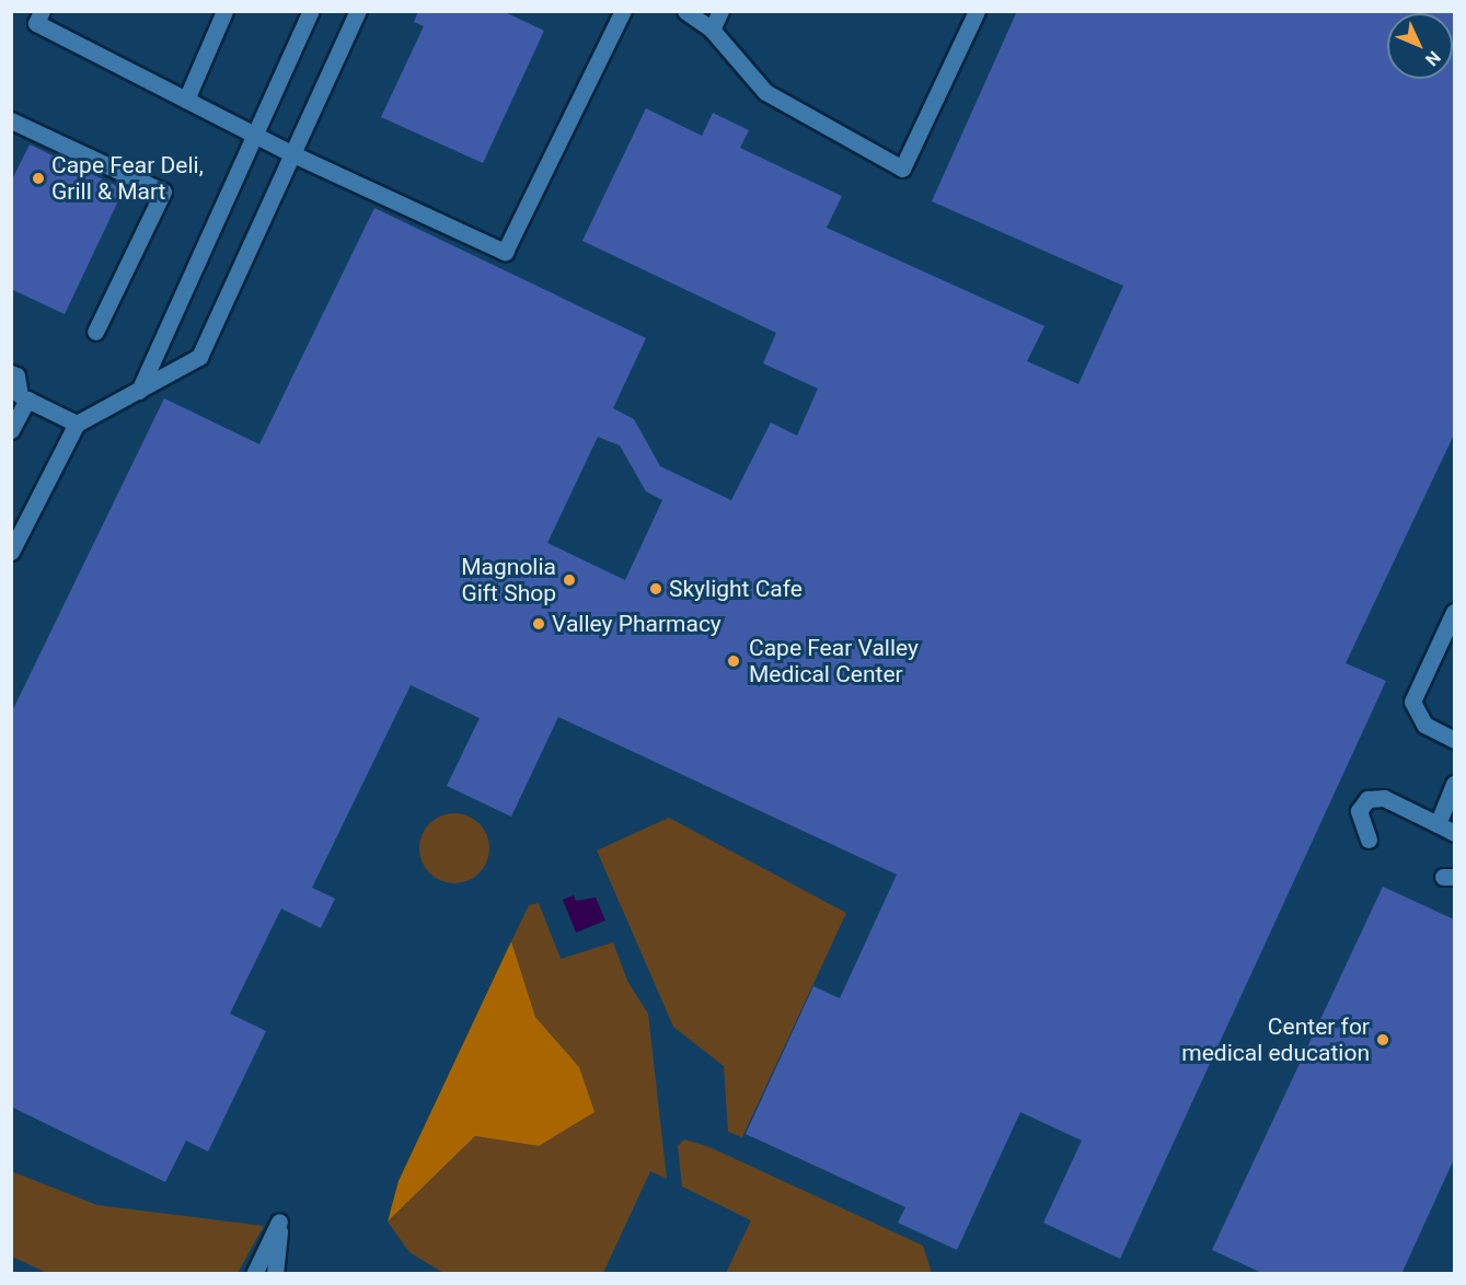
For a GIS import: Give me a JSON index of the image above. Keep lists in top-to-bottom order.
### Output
{
  "places": [
    "Cape Fear Deli, Grill & Mart",
    "Magnolia Gift Shop",
    "Skylight Cafe",
    "Valley Pharmacy",
    "Cape Fear Valley Medical Center",
    "Center for medical education"
  ],
  "north": "bottom right"
}
